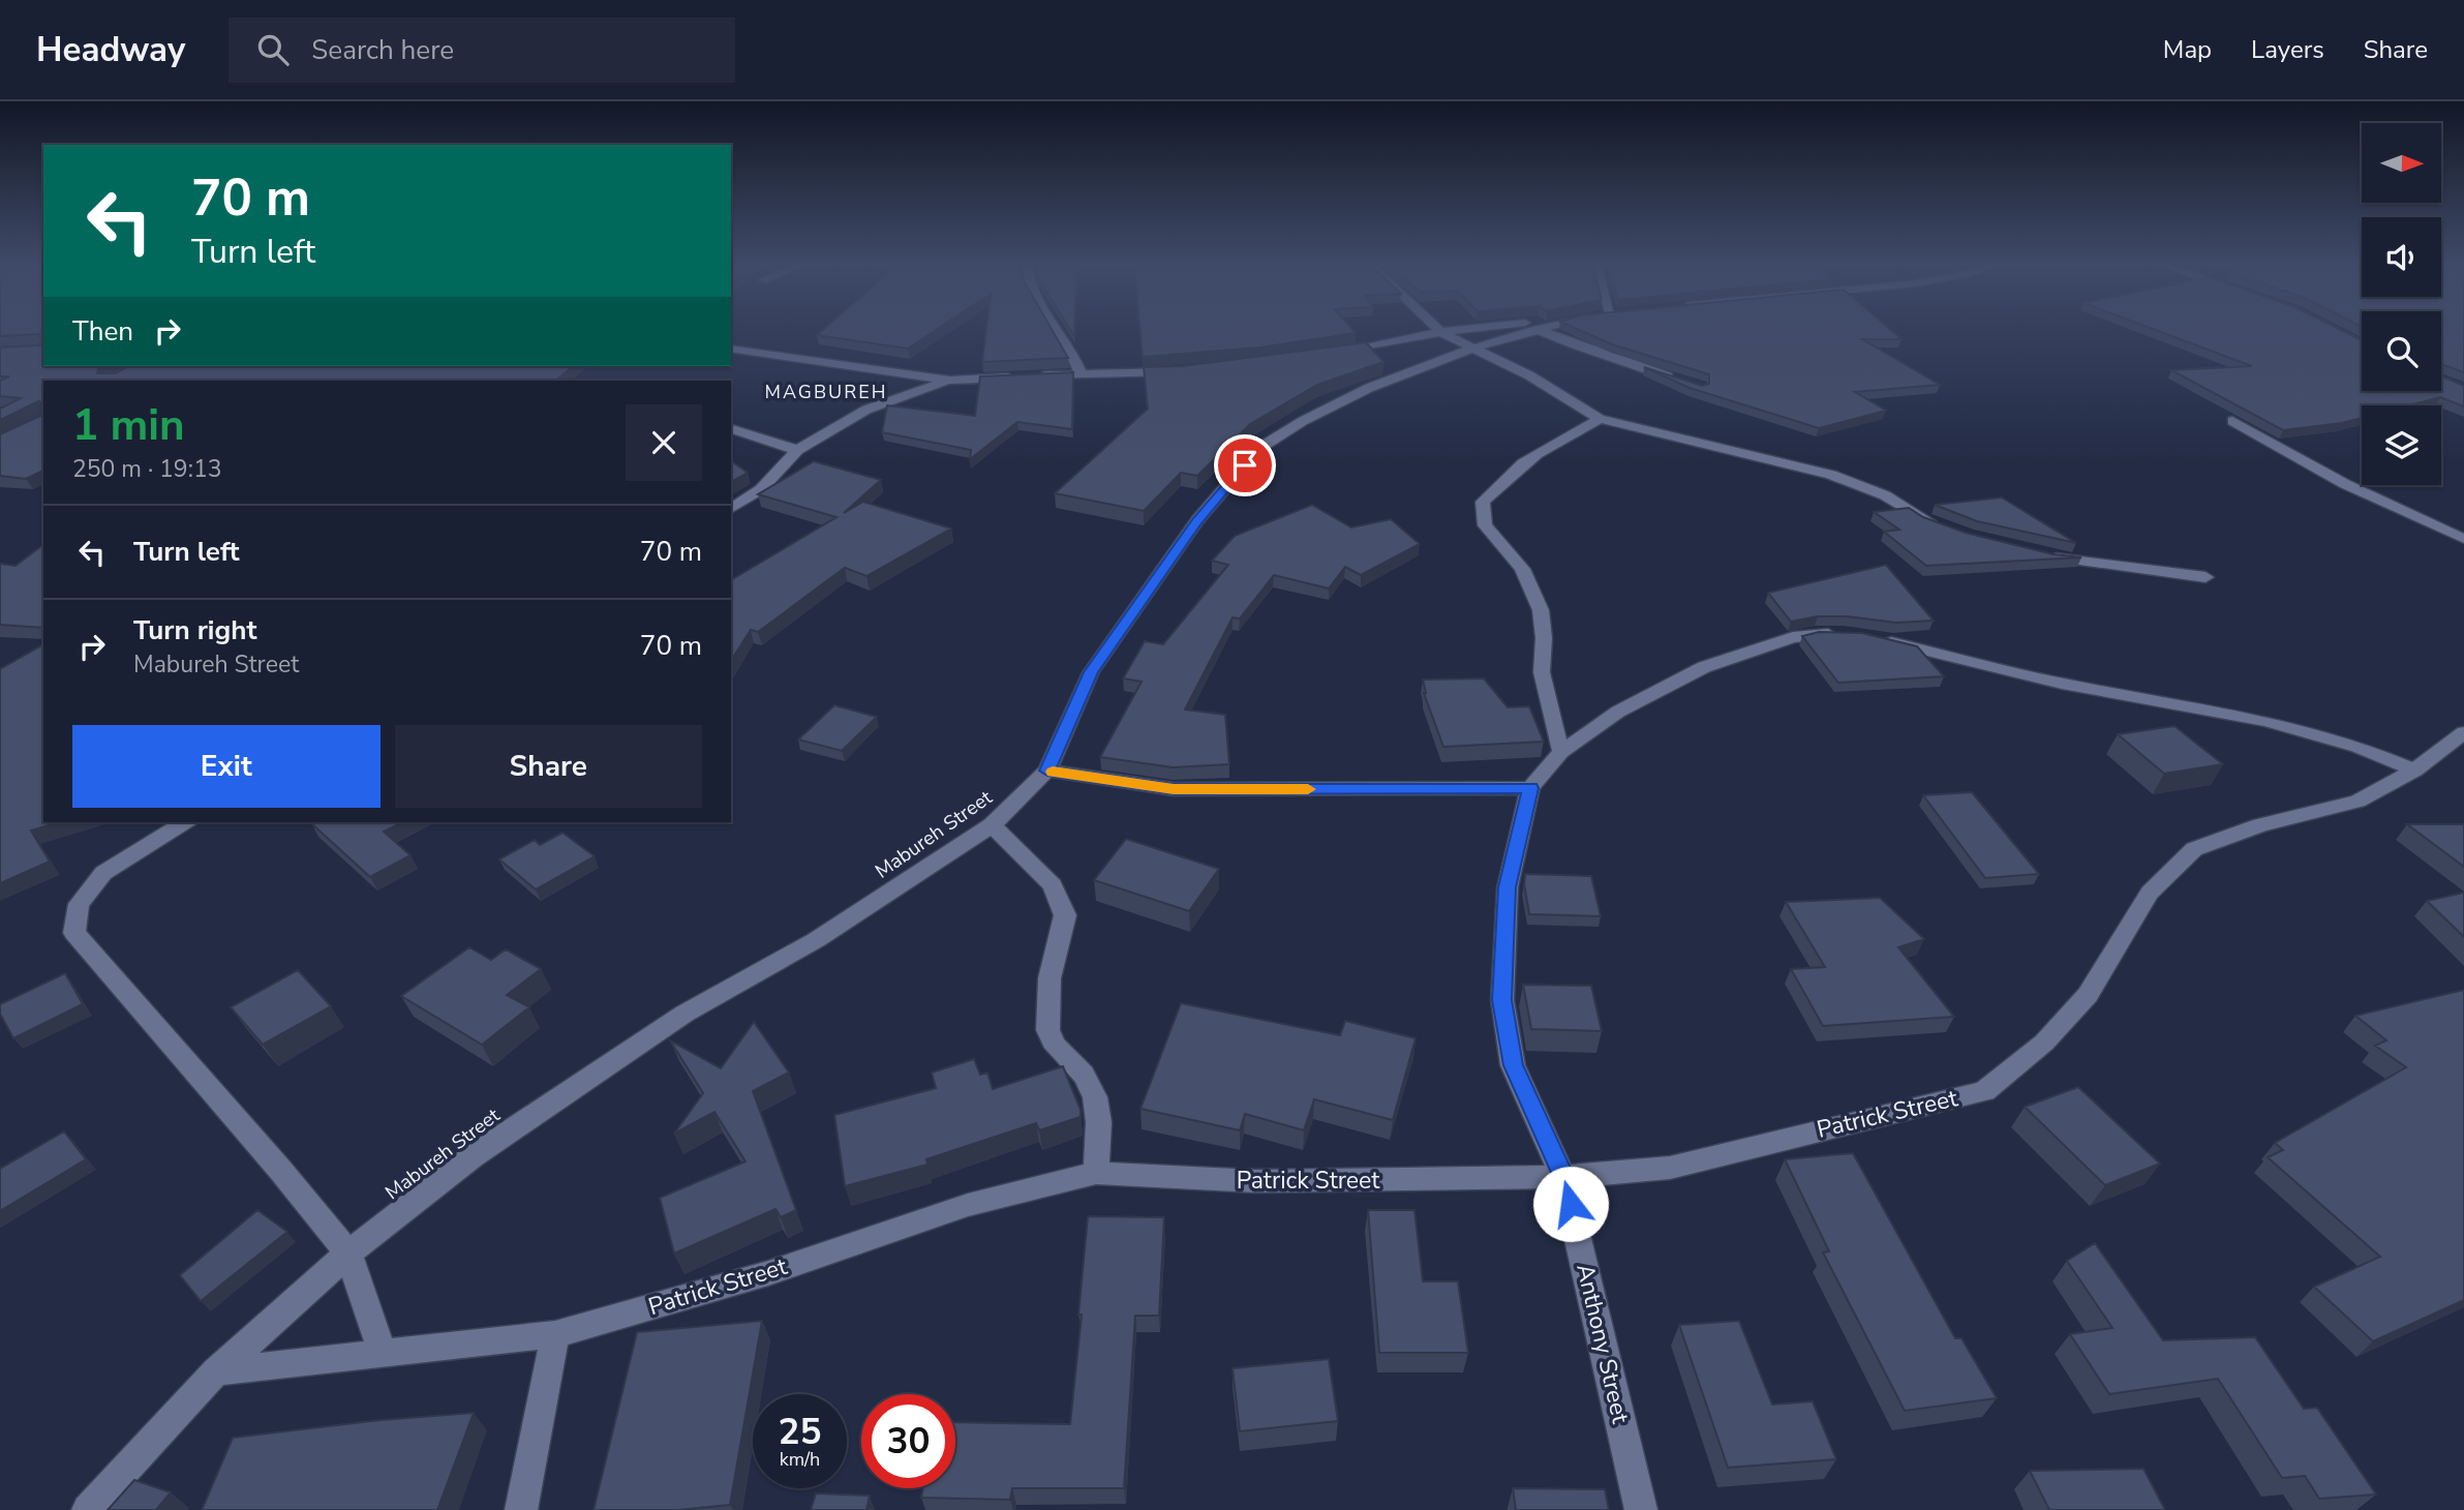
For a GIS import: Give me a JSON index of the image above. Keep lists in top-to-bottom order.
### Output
{
  "streets": {
    "street": ["Mabureh Street", "Patrick Street", "Anthony Street"]
  },
  "crossings": [
    ["Mabureh Street", "Patrick Street"],
    ["Patrick Street", "Anthony Street"]
  ],
  "districts": ["MAGBUREH"],
  "north": "right",
  "page": {
    "header": "Headway",
    "search": "Search here",
    "nav": ["Map", "Layers", "Share"],
    "turn": ["70 m", "Turn left"],
    "then": "Then",
    "heading": ["1 min", "250 m · 19:13"],
    "list": [
      {
        "name": "Turn left",
        "value": "70 m"
      },
      {
        "name": "Turn right",
        "note": "Mabureh Street",
        "value": "70 m"
      }
    ],
    "buttons": ["Exit", "Share"],
    "speed": "25 km/h",
    "limit": "30"
  }
}
